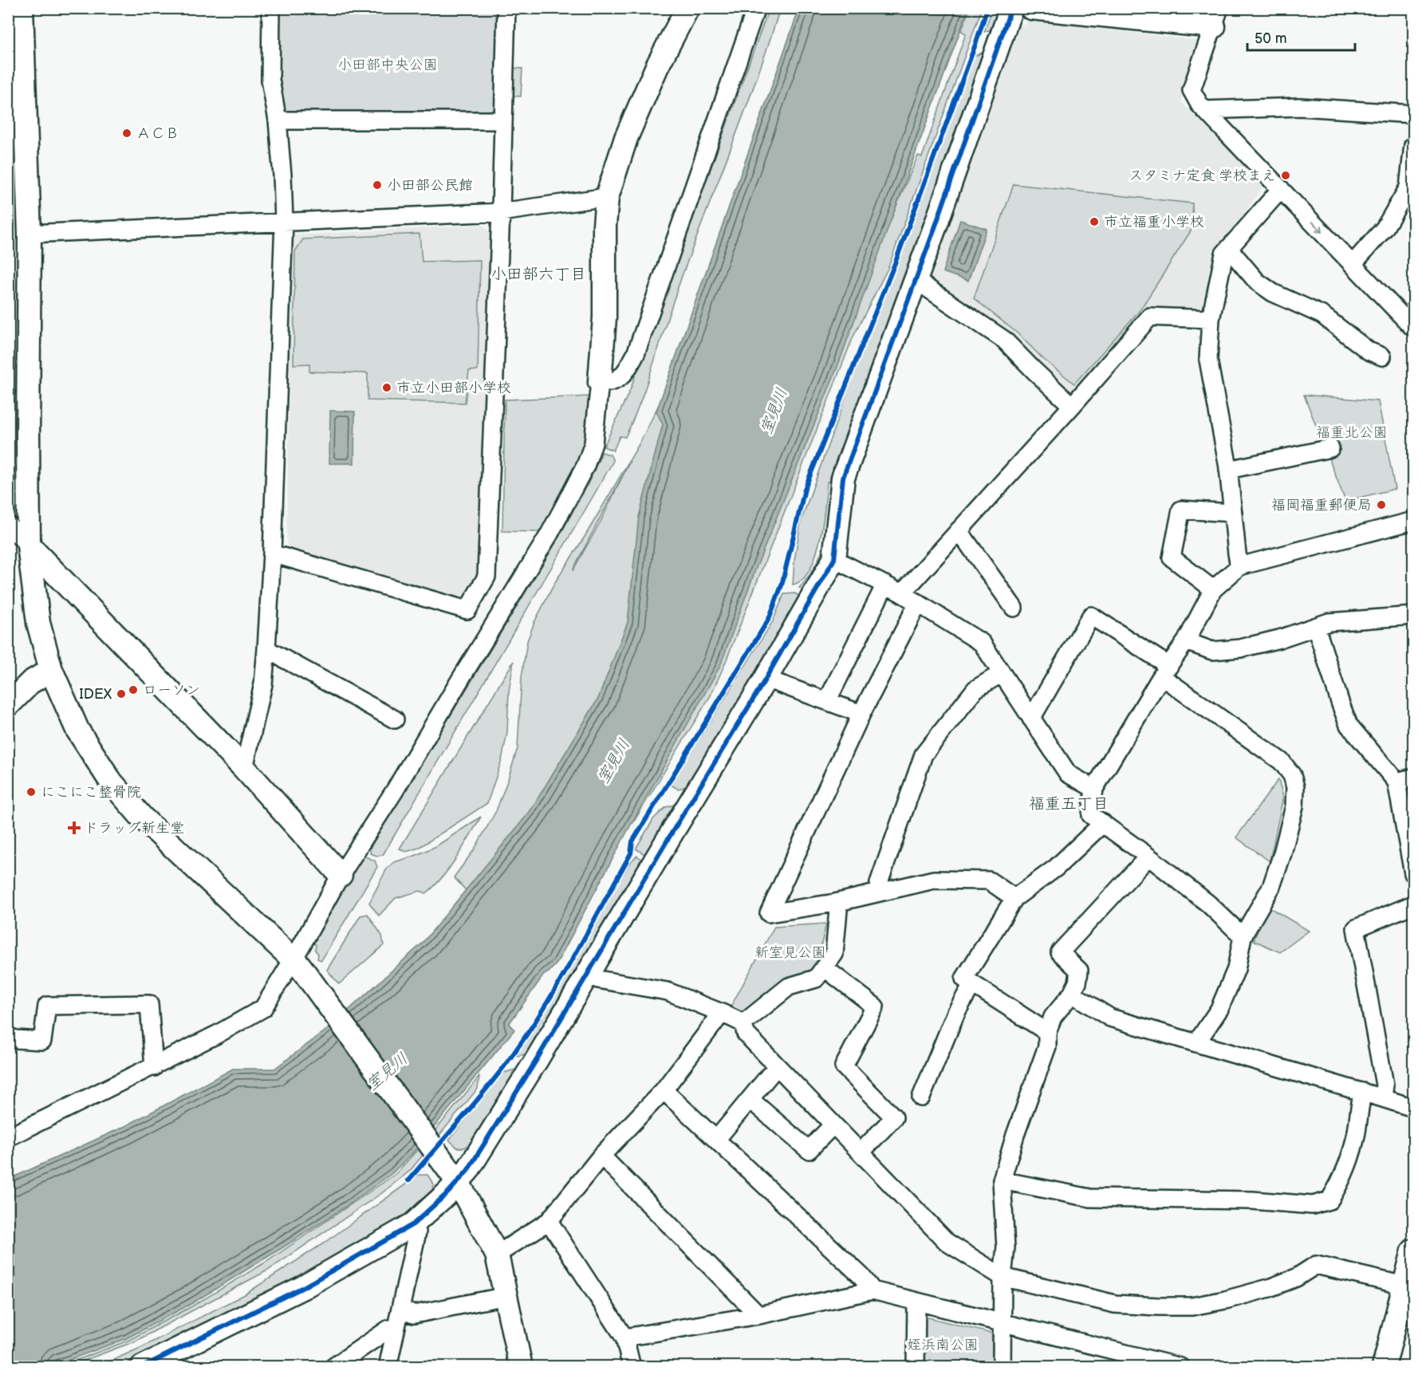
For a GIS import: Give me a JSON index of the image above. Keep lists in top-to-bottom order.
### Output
{
  "districts": ["小田部六丁目", "福重五丁目"],
  "water": ["室見川"],
  "parks": [
    "小田部中央公園",
    "福重北公園",
    "新室見公園",
    "姪浜南公園"
  ],
  "places": {
    "other": [
      "ＡＣＢ",
      "スタミナ定食 学校まえ",
      "小田部公民館",
      "市立福重小学校",
      "市立小田部小学校",
      "福岡福重郵便局",
      "ローソン",
      "IDEX",
      "にこにこ整骨院"
    ],
    "health": ["ドラッグ新生堂"]
  },
  "scale_bar": "50 m"
}
